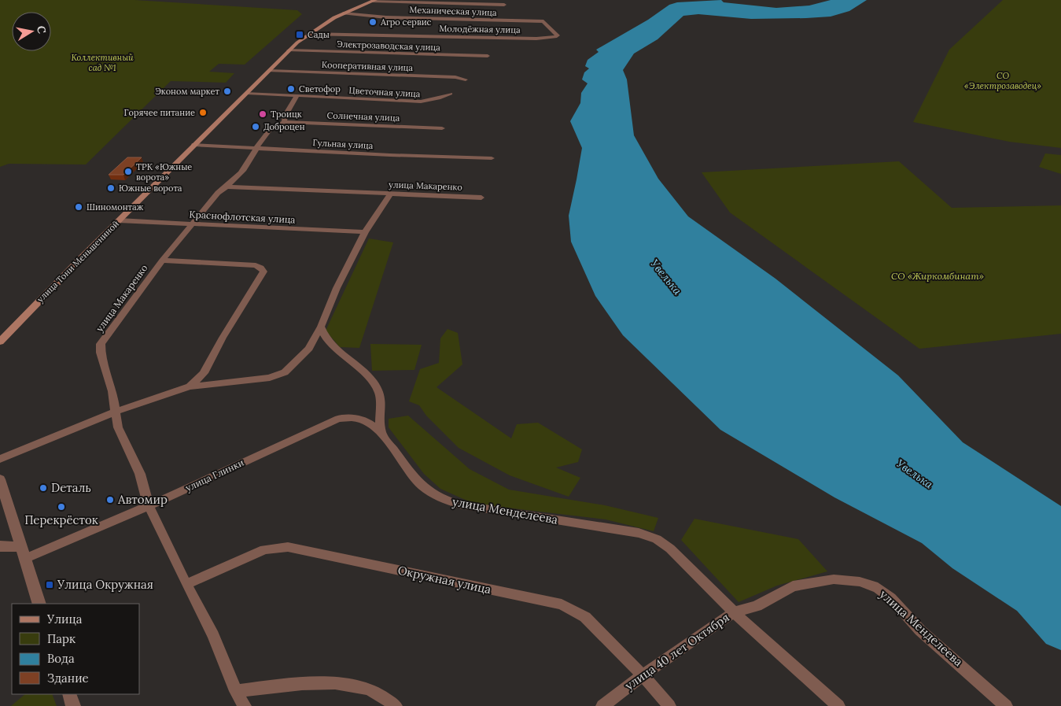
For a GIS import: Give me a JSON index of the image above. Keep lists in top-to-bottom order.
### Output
{
  "streets": {
    "main road": ["улица Тони Меньшениной"],
    "street": [
      "Механическая улица",
      "Молодёжная улица",
      "Электрозаводская улица",
      "Кооперативная улица",
      "Цветочная улица",
      "Солнечная улица",
      "Гульная улица",
      "улица Макаренко",
      "Краснофлотская улица",
      "улица Глинки",
      "улица Менделеева",
      "Окружная улица",
      "улица 40 лет Октября"
    ]
  },
  "crossings": [
    ["Механическая улица", "Молодёжная улица"],
    ["Механическая улица", "улица Тони Меньшениной"],
    ["Молодёжная улица", "улица Тони Меньшениной"],
    ["Электрозаводская улица", "улица Тони Меньшениной"],
    ["Кооперативная улица", "улица Тони Меньшениной"],
    ["Цветочная улица", "улица Тони Меньшениной"],
    ["Солнечная улица", "улица Макаренко"],
    ["Гульная улица", "улица Макаренко"],
    ["Гульная улица", "улица Тони Меньшениной"],
    ["улица Макаренко", "Краснофлотская улица"],
    ["улица Макаренко", "улица Глинки"],
    ["Краснофлотская улица", "улица Тони Меньшениной"],
    ["улица Глинки", "улица Менделеева"],
    ["улица Менделеева", "улица 40 лет Октября"],
    ["Окружная улица", "улица 40 лет Октября"]
  ],
  "water": ["Увелька"],
  "parks": ["Коллективный сад №1", "СО «Электрозаводец»", "СО «Жиркомбинат»"],
  "places": {
    "other": [
      "Агро сервис",
      "Светофор",
      "Эконом маркет",
      "Горячее питание",
      "Троицк",
      "Доброцен",
      "ТРК «Южные ворота»",
      "Южные ворота",
      "Шиномонтаж",
      "Dеталь",
      "Автомир",
      "Перекрёсток"
    ],
    "transit": ["Сады", "Улица Окружная"]
  },
  "legend": [
    "Улица",
    "Парк",
    "Вода",
    "Здание"
  ],
  "north": "right"
}
